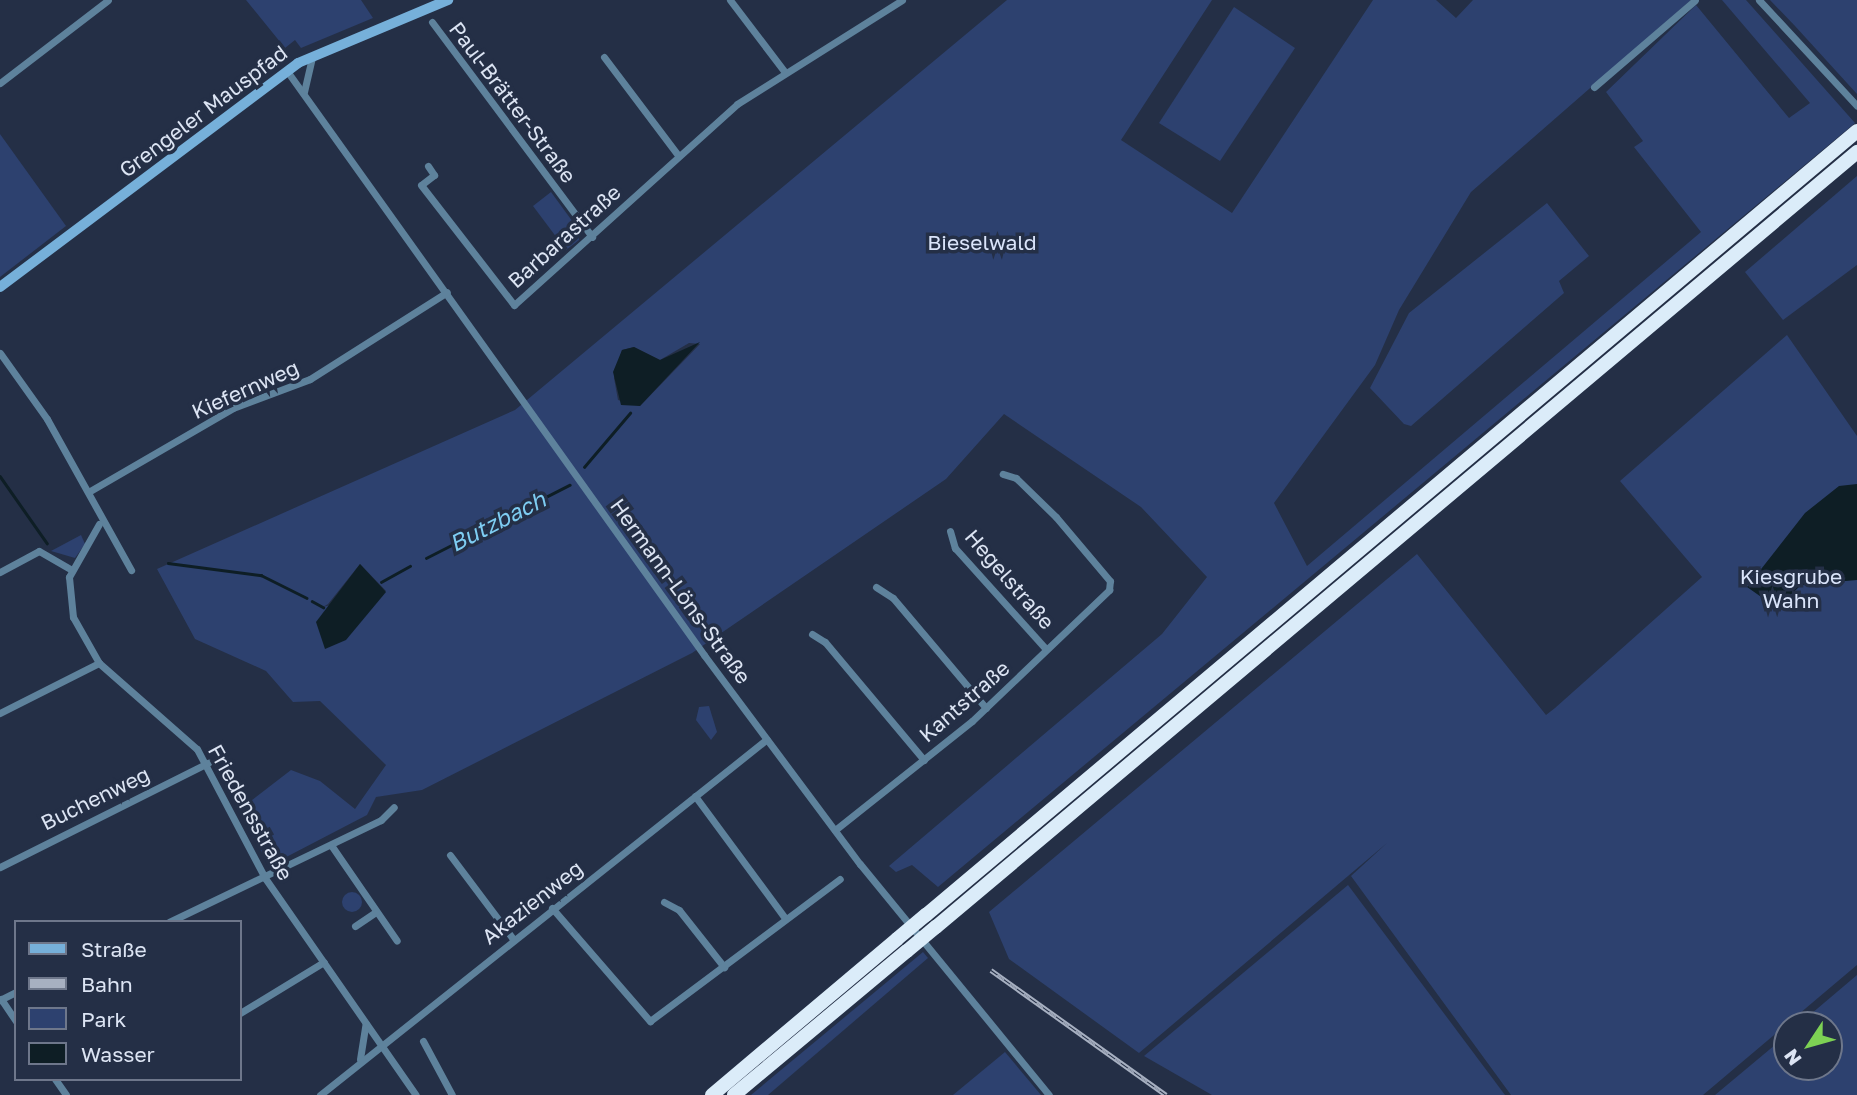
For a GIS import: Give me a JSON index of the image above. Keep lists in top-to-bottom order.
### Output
{
  "streets": {
    "main road": ["Grengeler Mauspfad"],
    "street": [
      "Paul-Brätter-Straße",
      "Barbarastraße",
      "Kiefernweg",
      "Hegelstraße",
      "Hermann-Löns-Straße",
      "Kantstraße",
      "Buchenweg",
      "Friedensstraße",
      "Akazienweg"
    ]
  },
  "crossings": [
    ["Paul-Brätter-Straße", "Barbarastraße"],
    ["Grengeler Mauspfad", "Hermann-Löns-Straße"],
    ["Kiefernweg", "Hermann-Löns-Straße"],
    ["Hegelstraße", "Kantstraße"],
    ["Hermann-Löns-Straße", "Kantstraße"],
    ["Hermann-Löns-Straße", "Akazienweg"],
    ["Buchenweg", "Friedensstraße"],
    ["Friedensstraße", "Akazienweg"]
  ],
  "water": ["Butzbach"],
  "parks": ["Bieselwald", "Kiesgrube Wahn"],
  "legend": [
    "Straße",
    "Bahn",
    "Park",
    "Wasser"
  ],
  "north": "bottom left"
}
